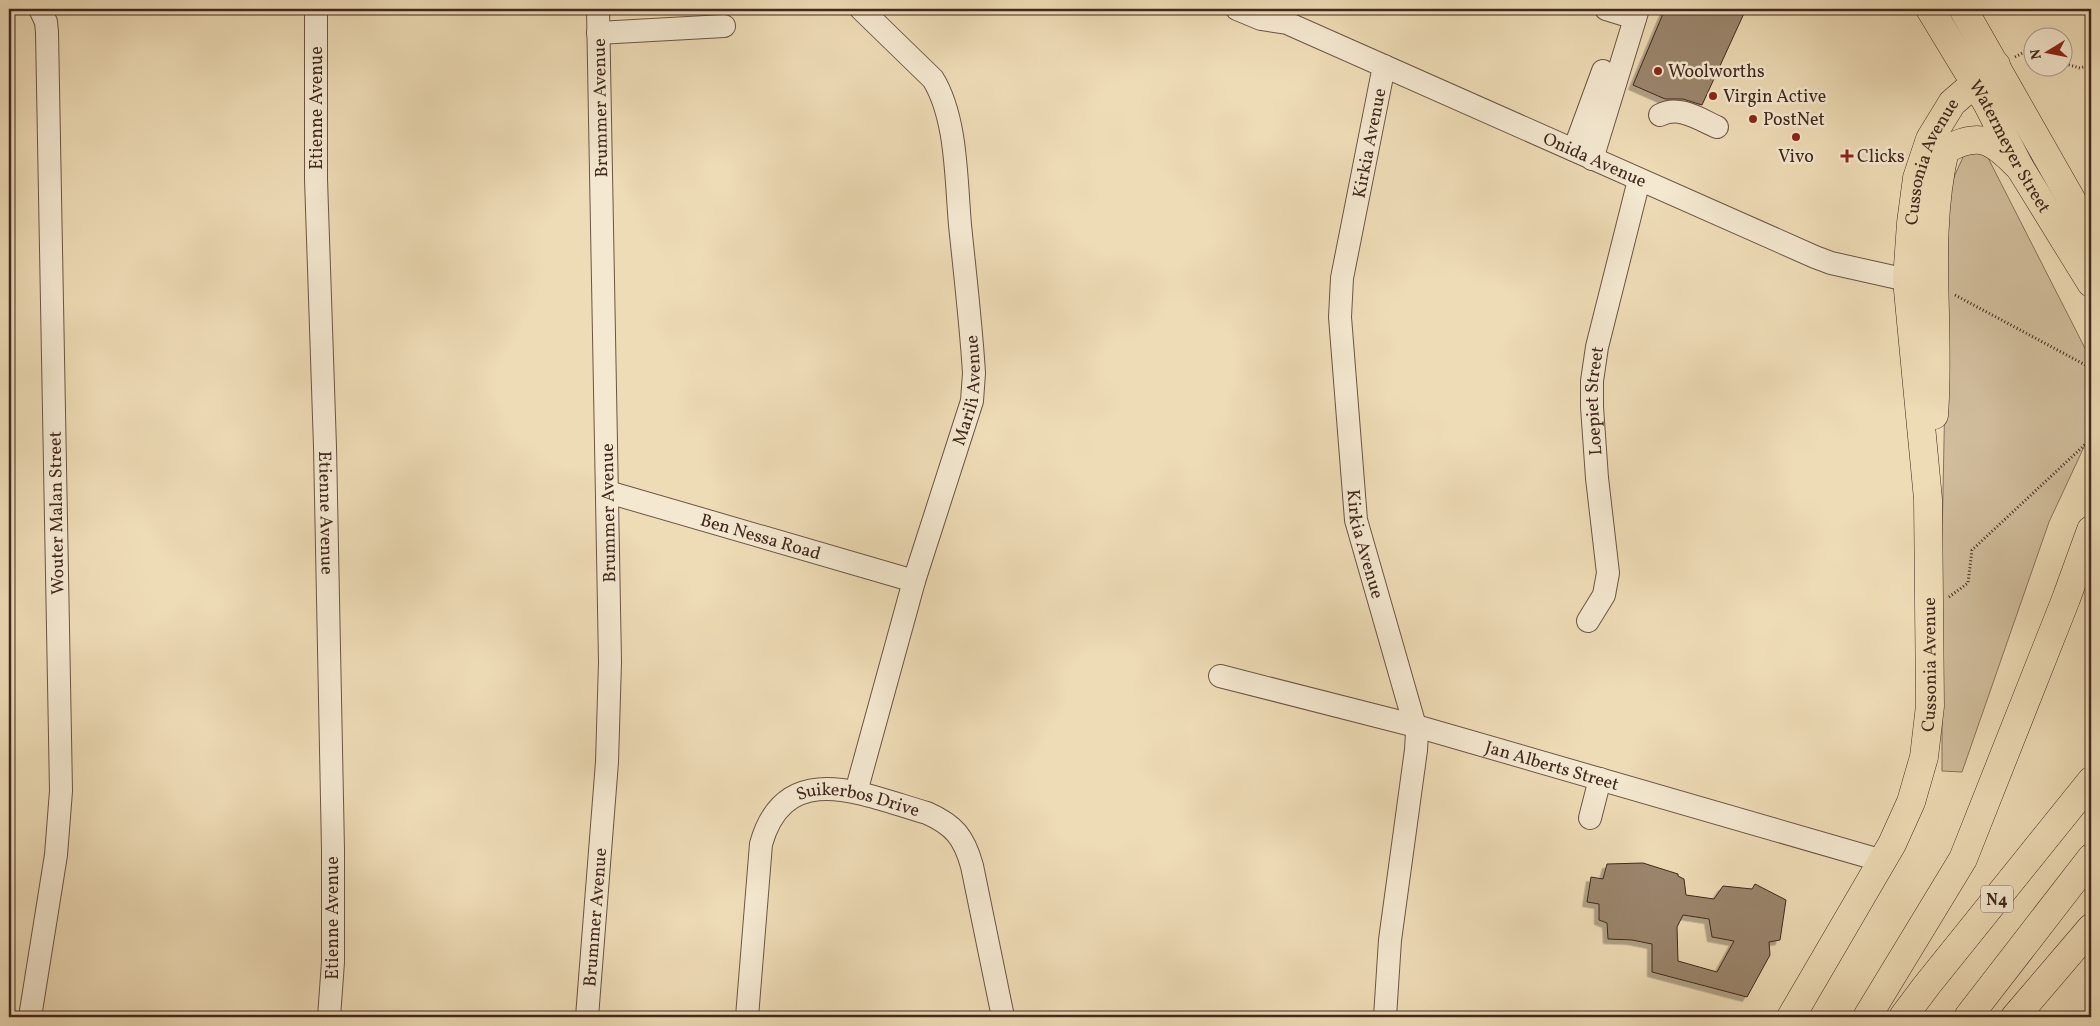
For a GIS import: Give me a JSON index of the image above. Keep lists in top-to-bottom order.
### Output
{
  "streets": {
    "main road": ["Watermeyer Street", "Cussonia Avenue", "N4"],
    "street": [
      "Etienne Avenue",
      "Brummer Avenue",
      "Kirkia Avenue",
      "Onida Avenue",
      "Marili Avenue",
      "Loepiet Street",
      "Wouter Malan Street",
      "Ben Nessa Road",
      "Jan Alberts Street",
      "Suikerbos Drive"
    ]
  },
  "crossings": [
    ["Brummer Avenue", "Ben Nessa Road"],
    ["Kirkia Avenue", "Onida Avenue"],
    ["Kirkia Avenue", "Jan Alberts Street"],
    ["Watermeyer Street", "Cussonia Avenue"],
    ["Onida Avenue", "Cussonia Avenue"],
    ["Onida Avenue", "Loepiet Street"],
    ["Cussonia Avenue", "Jan Alberts Street"],
    ["Marili Avenue", "Ben Nessa Road"],
    ["Marili Avenue", "Suikerbos Drive"]
  ],
  "places": {
    "other": [
      "Woolworths",
      "Virgin Active",
      "PostNet",
      "Vivo"
    ],
    "health": ["Clicks"]
  },
  "north": "left"
}
